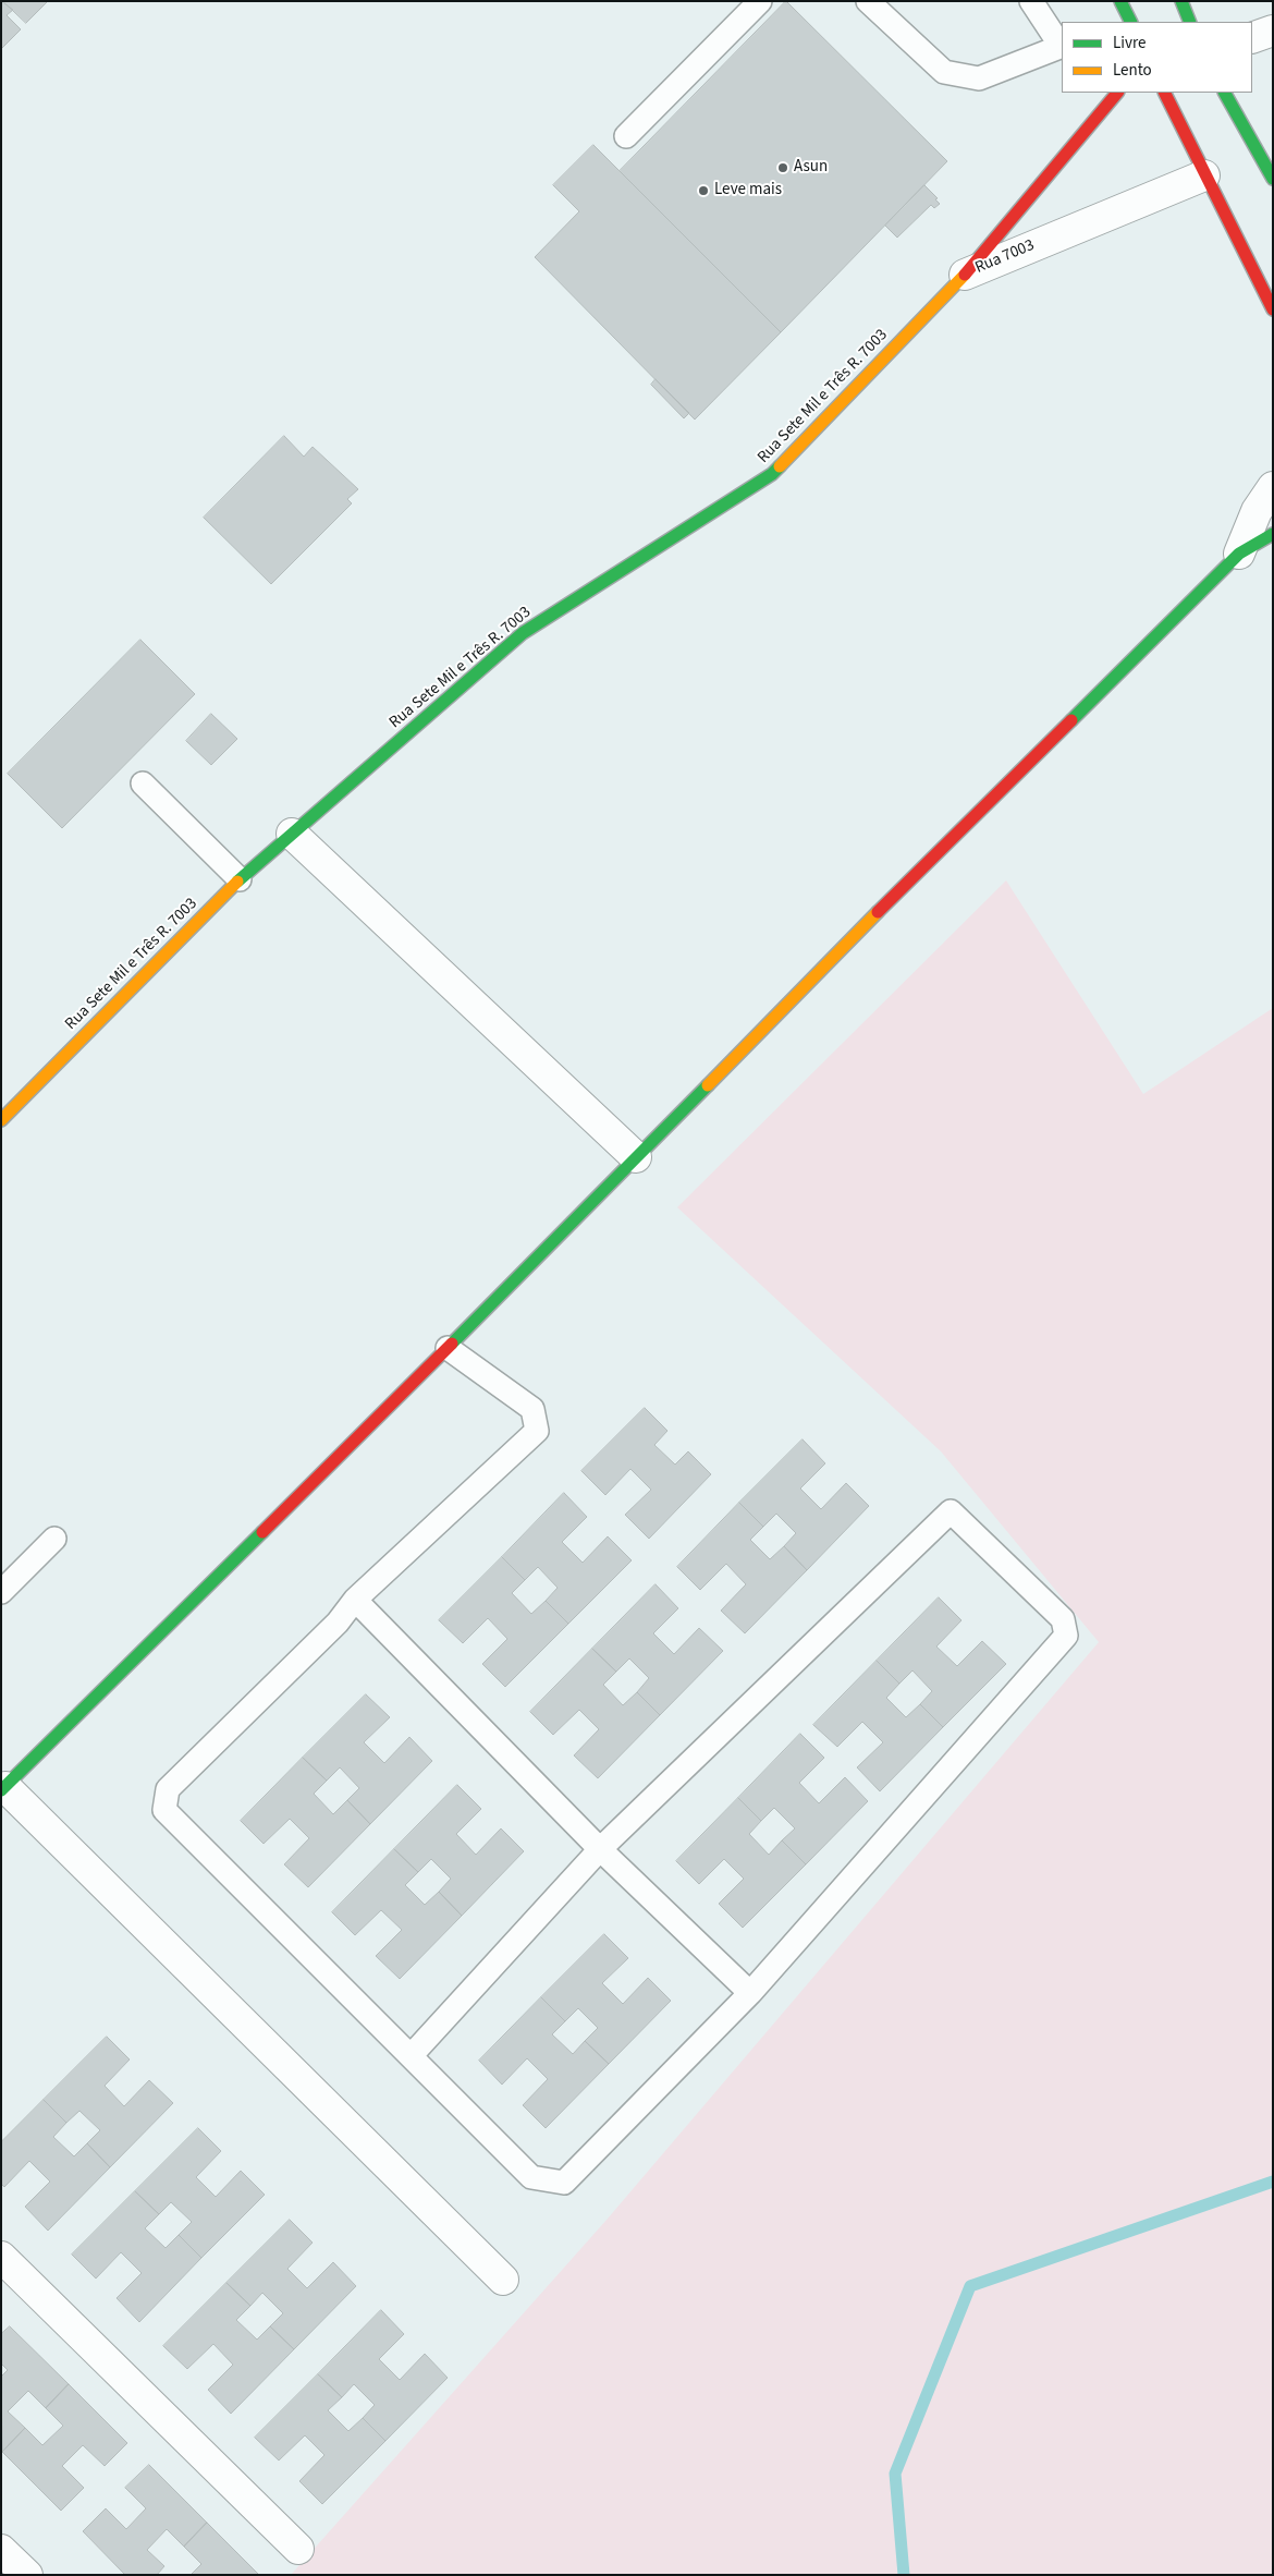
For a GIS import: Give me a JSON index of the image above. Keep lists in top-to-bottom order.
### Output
{
  "streets": {
    "street": ["Rua 7003", "Rua Sete Mil e Três R. 7003"]
  },
  "crossings": [
    ["Rua 7003", "Rua Sete Mil e Três R. 7003"]
  ],
  "places": ["Asun", "Leve mais"],
  "legend": ["Livre", "Lento"]
}
